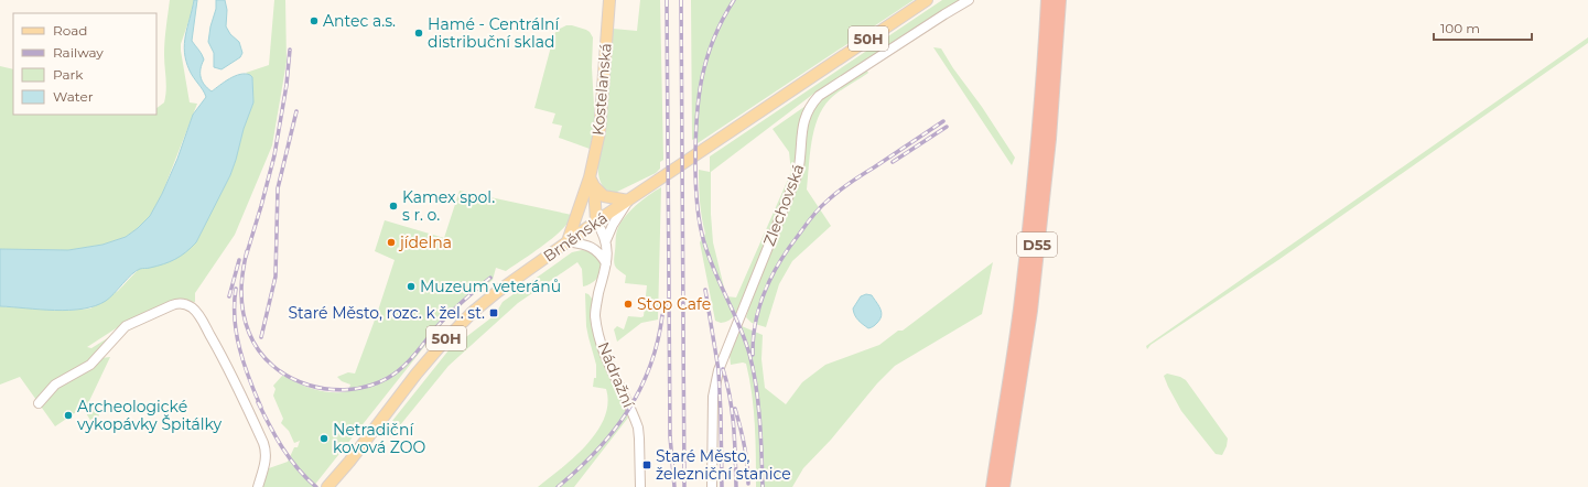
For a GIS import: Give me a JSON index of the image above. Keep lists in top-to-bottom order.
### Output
{
  "streets": {
    "highway": ["D55"],
    "main road": ["50H", "Kostelanská", "Brněnská"],
    "street": ["Zlechovská", "Nádražní"]
  },
  "crossings": [
    ["50H", "Brněnská"],
    ["50H", "Nádražní"],
    ["Kostelanská", "Brněnská"],
    ["Kostelanská", "Nádražní"],
    ["Brněnská", "Nádražní"]
  ],
  "places": {
    "other": [
      "Antec a.s.",
      "Hamé - Centrální distribuční sklad",
      "Kamex spol. s r. o.",
      "jídelna",
      "Muzeum veteránů",
      "Stop Cafe",
      "Archeologické vykopávky Špitálky",
      "Netradiční kovová ZOO"
    ],
    "transit": ["Staré Město, rozc. k žel. st.", "Staré Město, železniční stanice"]
  },
  "legend": [
    "Road",
    "Railway",
    "Park",
    "Water"
  ],
  "scale_bar": "100 m"
}
